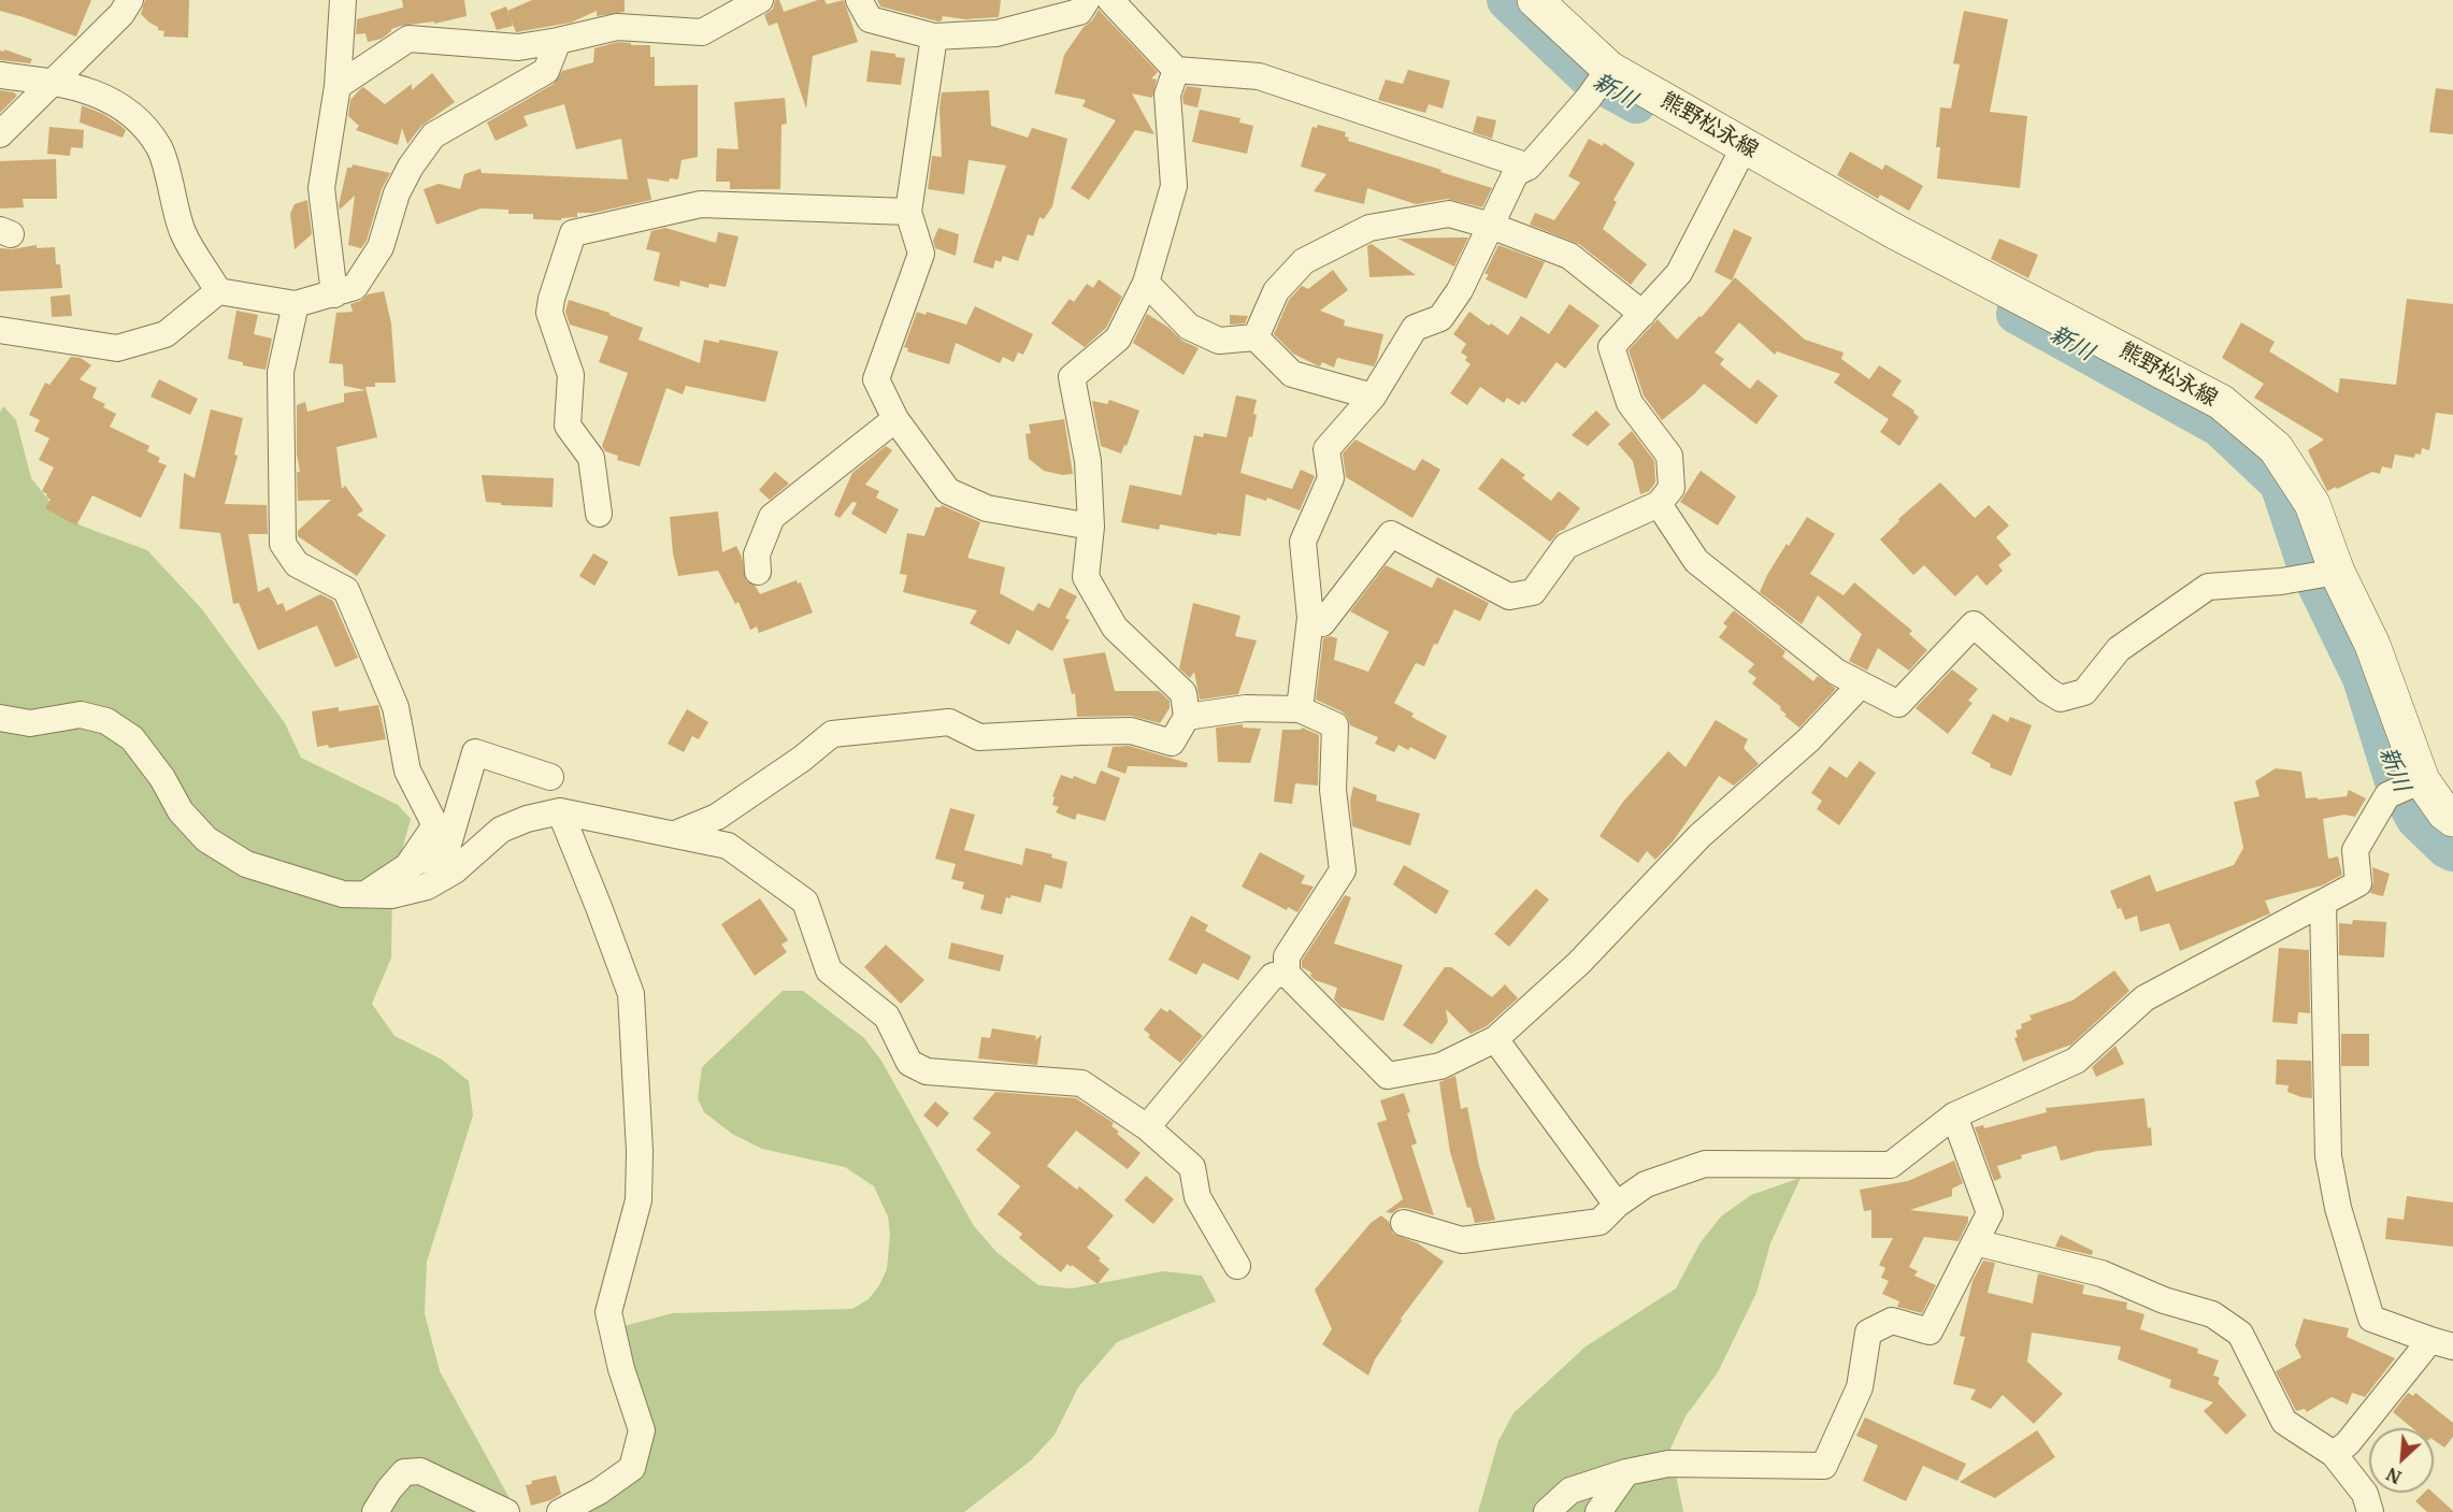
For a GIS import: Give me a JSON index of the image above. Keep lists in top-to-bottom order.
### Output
{
  "streets": {
    "main road": ["熊野松永線"]
  },
  "water": ["新川"],
  "north": "bottom left"
}
